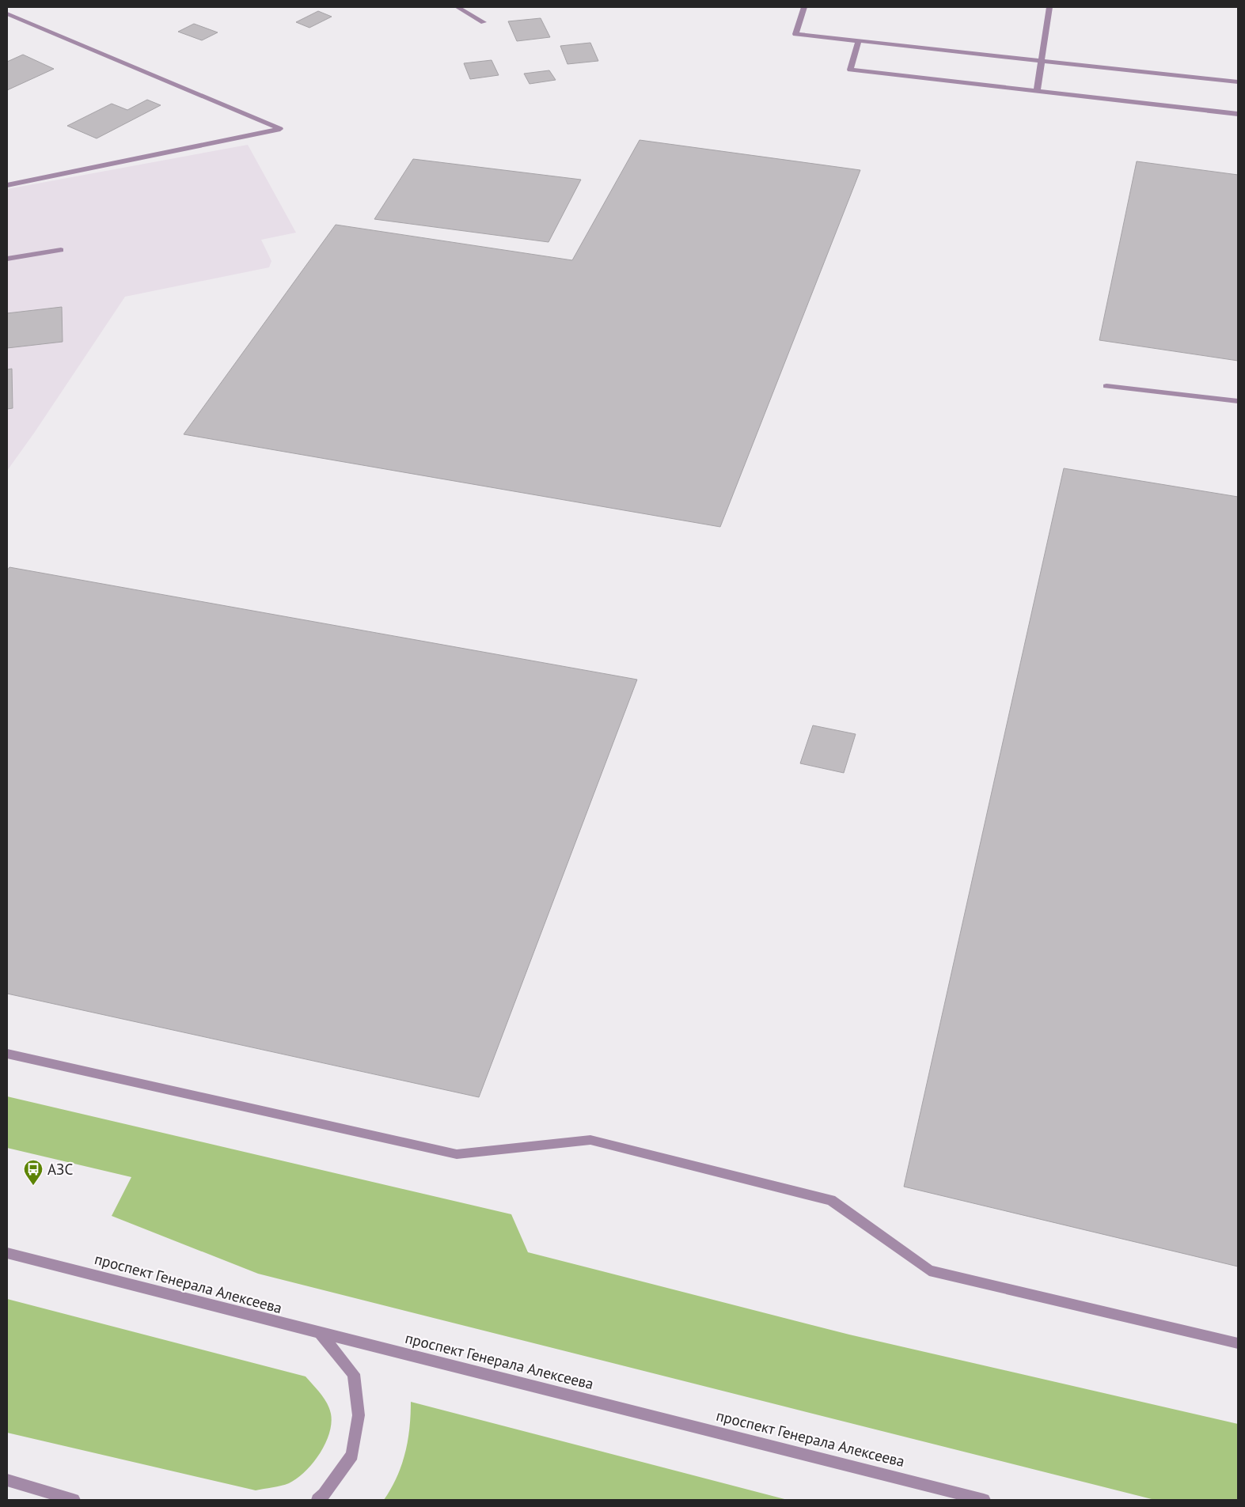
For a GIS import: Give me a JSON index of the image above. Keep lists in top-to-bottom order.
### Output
{
  "streets": {
    "street": ["проспект Генерала Алексеева"]
  },
  "places": {
    "bus stop": ["АЗС"]
  }
}
